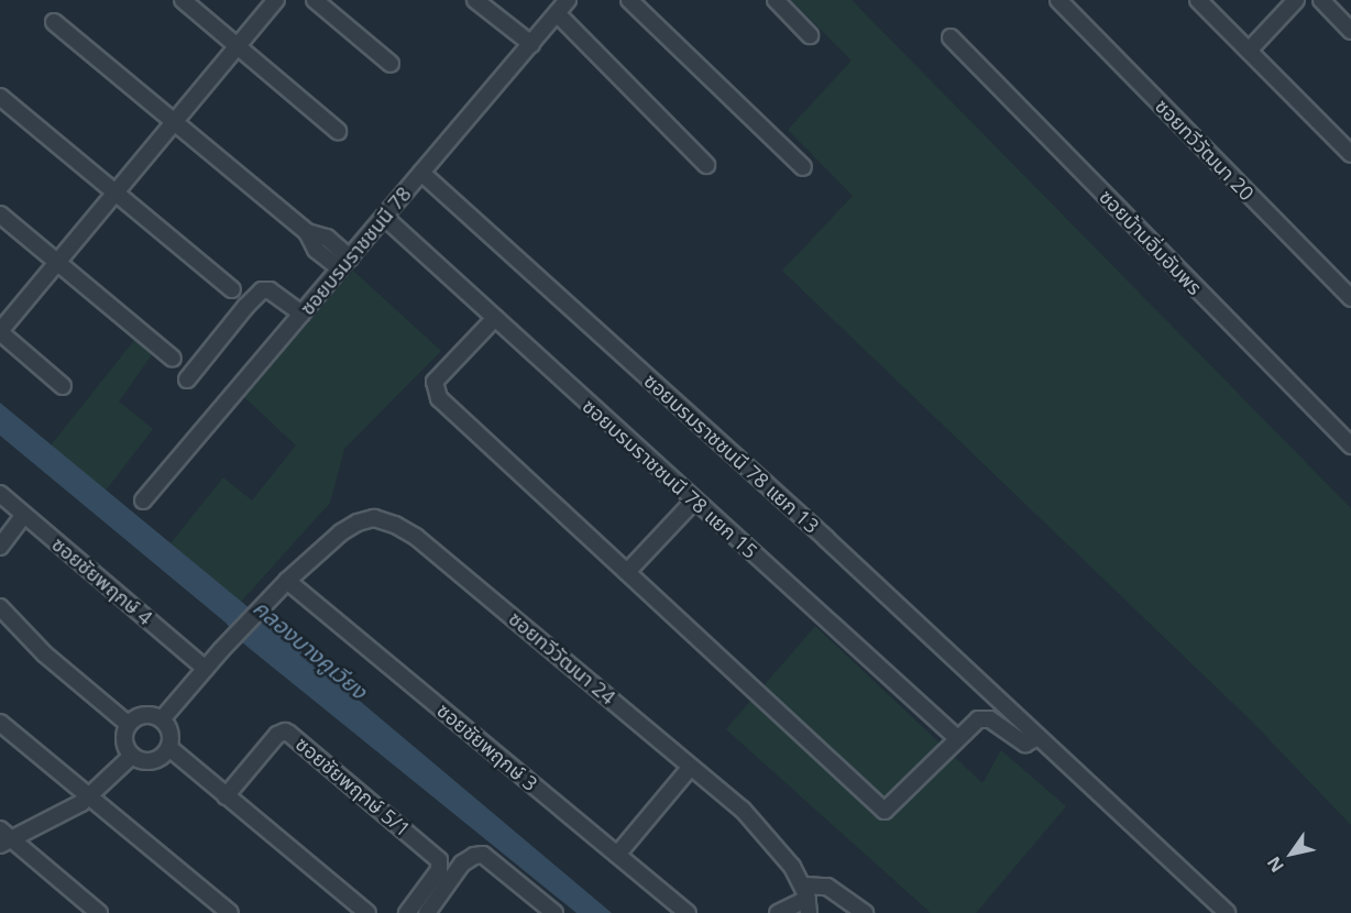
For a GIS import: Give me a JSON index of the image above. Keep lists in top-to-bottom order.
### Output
{
  "streets": {
    "street": [
      "ซอยทวีวัฒนา 20",
      "ซอยบ้านอิ่มอัมพร",
      "ซอยบรมราชชนนี 78",
      "ซอยบรมราชชนนี 78 แยก 13",
      "ซอยบรมราชชนนี 78 แยก 15",
      "ซอยชัยพฤกษ์ 4",
      "ซอยทวีวัฒนา 24",
      "ซอยชัยพฤกษ์ 3",
      "ซอยชัยพฤกษ์ 5/1"
    ]
  },
  "crossings": [
    ["ซอยบรมราชชนนี 78", "ซอยบรมราชชนนี 78 แยก 13"],
    ["ซอยบรมราชชนนี 78", "ซอยบรมราชชนนี 78 แยก 15"],
    ["ซอยชัยพฤกษ์ 4", "ซอยทวีวัฒนา 24"],
    ["ซอยทวีวัฒนา 24", "ซอยชัยพฤกษ์ 3"]
  ],
  "water": ["คลองบางคูเวียง"],
  "north": "bottom left"
}
